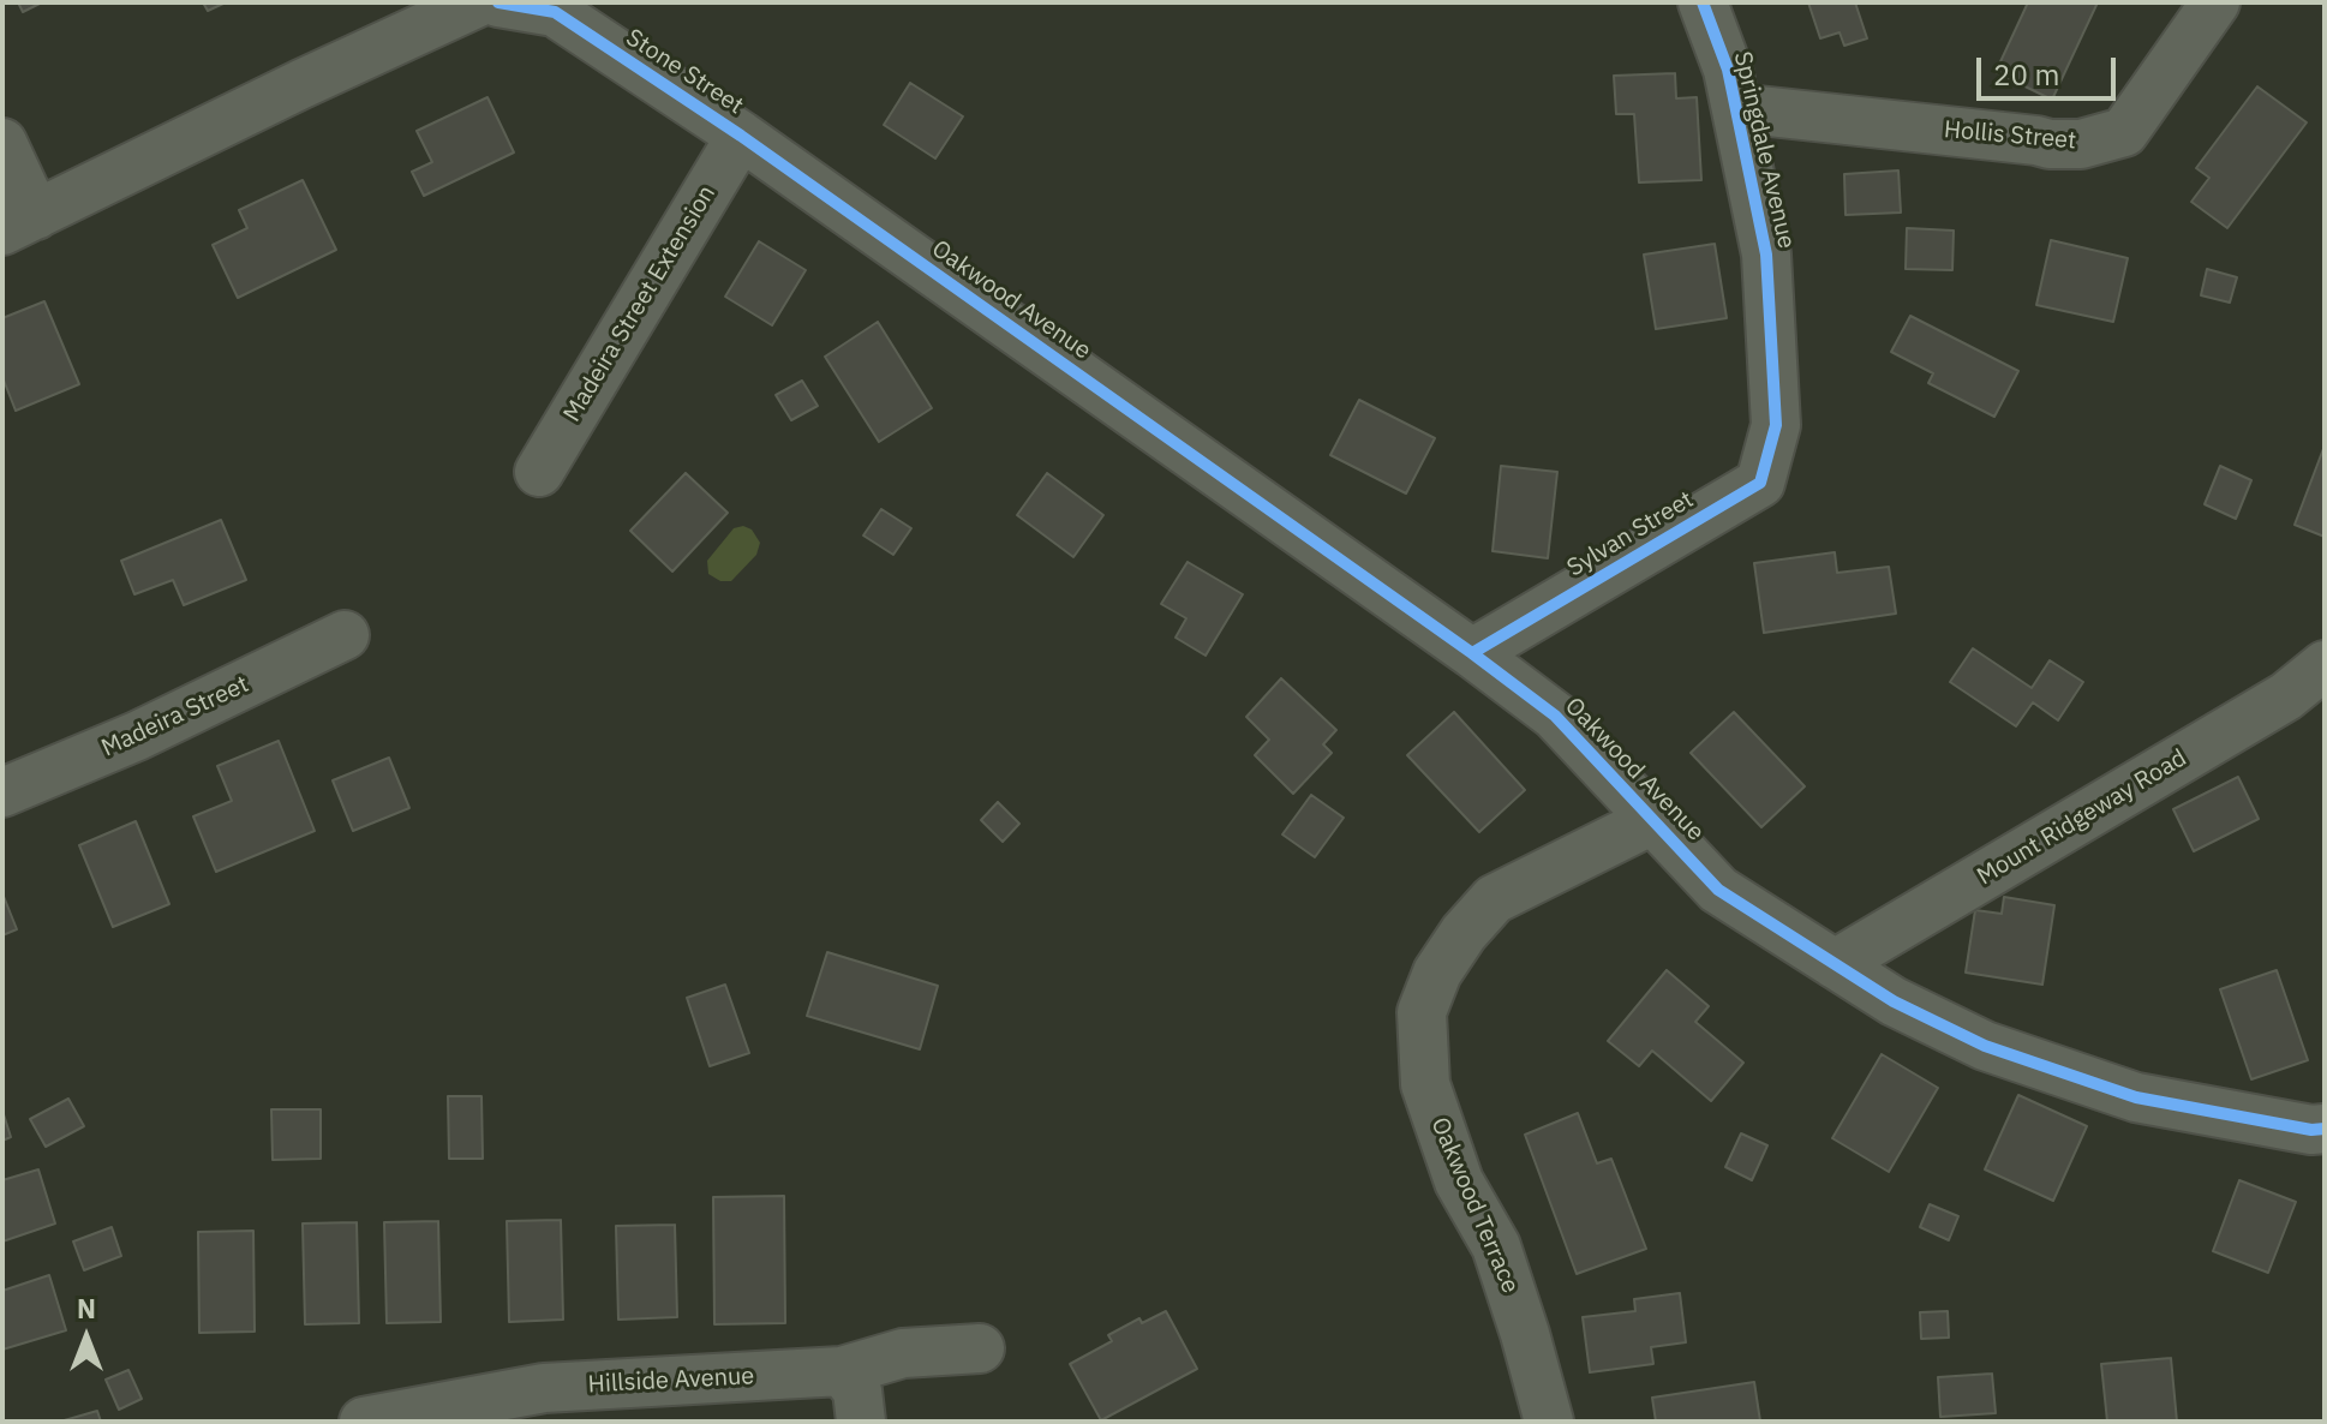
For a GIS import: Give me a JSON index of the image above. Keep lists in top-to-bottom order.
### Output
{
  "streets": {
    "street": [
      "Stone Street",
      "Hollis Street",
      "Springdale Avenue",
      "Oakwood Avenue",
      "Madeira Street Extension",
      "Sylvan Street",
      "Madeira Street",
      "Mount Ridgeway Road",
      "Oakwood Terrace",
      "Hillside Avenue"
    ]
  },
  "crossings": [
    ["Stone Street", "Oakwood Avenue"],
    ["Stone Street", "Madeira Street Extension"],
    ["Hollis Street", "Springdale Avenue"],
    ["Springdale Avenue", "Sylvan Street"],
    ["Oakwood Avenue", "Madeira Street Extension"],
    ["Oakwood Avenue", "Sylvan Street"],
    ["Oakwood Avenue", "Mount Ridgeway Road"],
    ["Oakwood Avenue", "Oakwood Terrace"]
  ],
  "scale_bar": "20 m",
  "north": "top"
}
